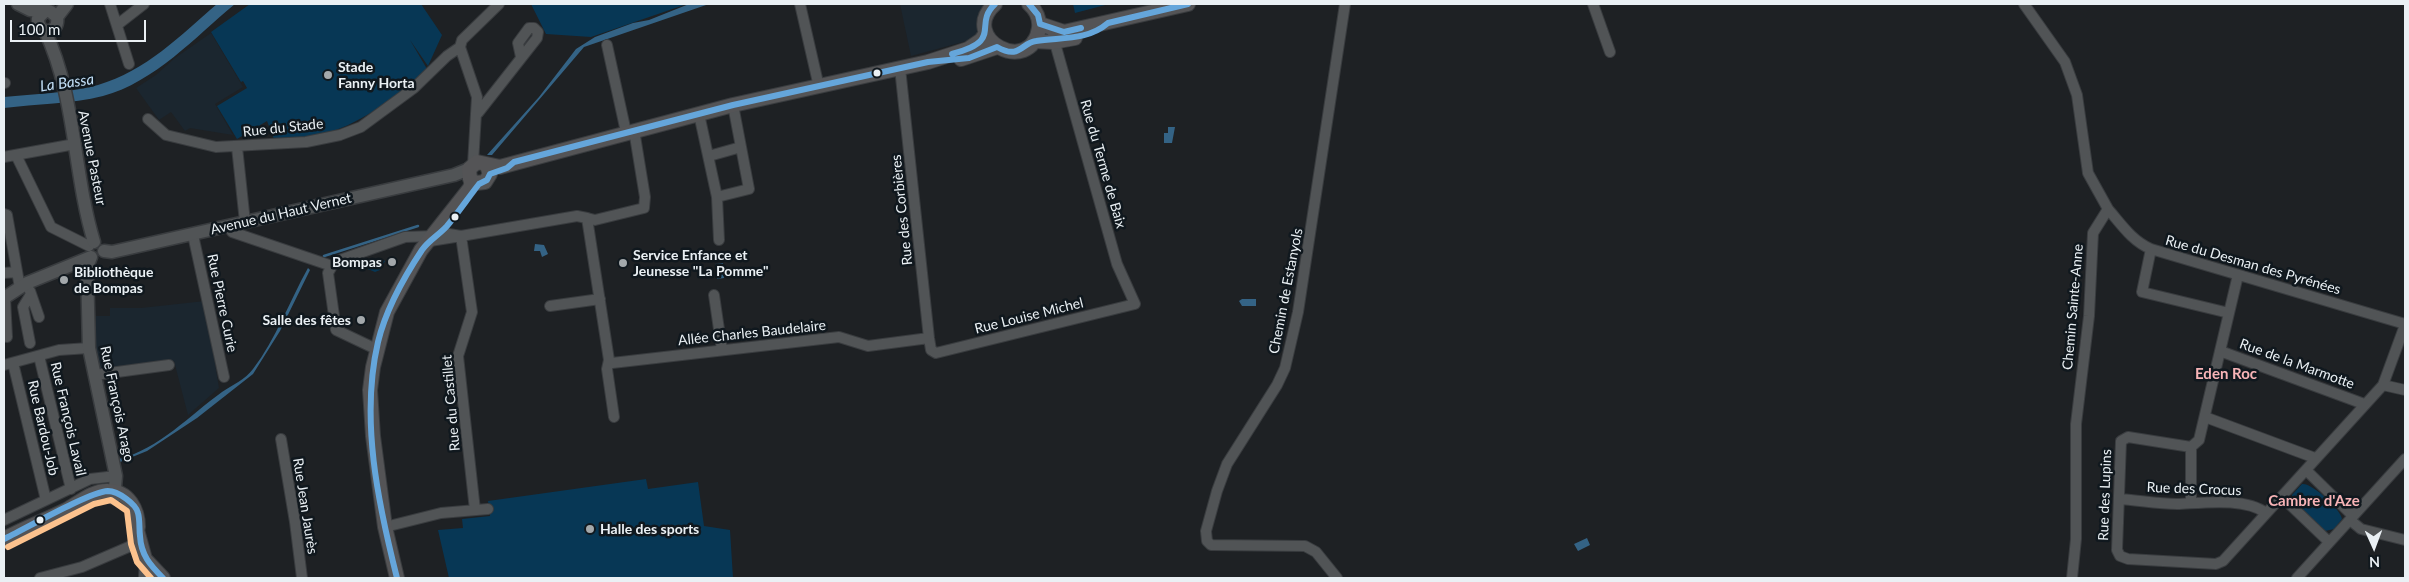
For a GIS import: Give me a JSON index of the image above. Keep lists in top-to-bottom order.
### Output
{
  "streets": {
    "main road": ["Avenue du Haut Vernet"],
    "street": [
      "Rue du Stade",
      "Avenue Pasteur",
      "Rue du Terme de Baix",
      "Rue des Corbières",
      "Rue du Desman des Pyrénées",
      "Chemin de Estanyols",
      "Rue Pierre Curie",
      "Chemin Sainte-Anne",
      "Rue Louise Michel",
      "Allée Charles Baudelaire",
      "Rue de la Marmotte",
      "Rue du Castillet",
      "Rue François Arago",
      "Rue François Lavail",
      "Rue Bardou-Job",
      "Rue des Crocus",
      "Rue des Lupins",
      "Rue Jean Jaurès"
    ]
  },
  "crossings": [
    ["Avenue Pasteur", "Avenue du Haut Vernet"],
    ["Avenue Pasteur", "Rue François Arago"],
    ["Rue du Terme de Baix", "Rue Louise Michel"],
    ["Rue des Corbières", "Avenue du Haut Vernet"],
    ["Rue des Corbières", "Rue Louise Michel"],
    ["Rue des Corbières", "Allée Charles Baudelaire"],
    ["Avenue du Haut Vernet", "Rue Pierre Curie"],
    ["Avenue du Haut Vernet", "Rue François Arago"],
    ["Rue du Desman des Pyrénées", "Chemin Sainte-Anne"],
    ["Rue des Crocus", "Rue des Lupins"]
  ],
  "districts": ["Eden Roc", "Cambre d'Aze"],
  "water": ["La Bassa"],
  "places": [
    "Stade Fanny Horta",
    "Bompas",
    "Service Enfance et Jeunesse \"La Pomme\"",
    "Bibliothèque de Bompas",
    "Salle des fêtes",
    "Halle des sports"
  ],
  "scale_bar": "100 m",
  "north": "bottom"
}
